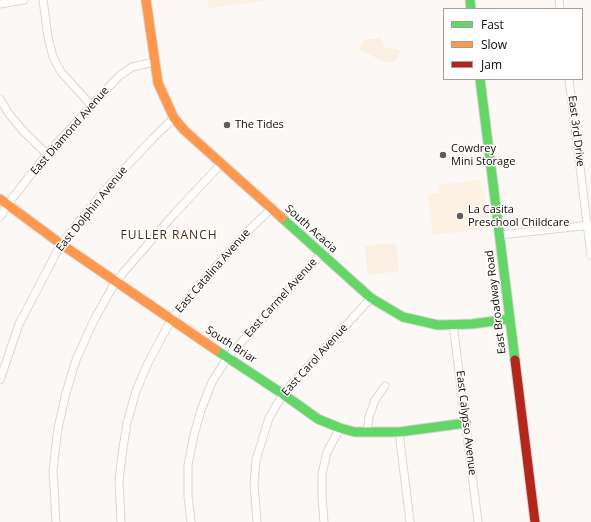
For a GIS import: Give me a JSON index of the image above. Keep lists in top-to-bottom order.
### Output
{
  "streets": {
    "street": [
      "East Diamond Avenue",
      "East 3rd Drive",
      "East Dolphin Avenue",
      "South Acacia",
      "East Catalina Avenue",
      "East Carmel Avenue",
      "East Broadway Road",
      "South Briar",
      "East Carol Avenue",
      "East Calypso Avenue"
    ]
  },
  "crossings": [
    ["East Diamond Avenue", "South Acacia"],
    ["East Diamond Avenue", "South Briar"],
    ["East Dolphin Avenue", "South Acacia"],
    ["East Dolphin Avenue", "South Briar"],
    ["South Acacia", "East Catalina Avenue"],
    ["South Acacia", "East Carmel Avenue"],
    ["South Acacia", "East Broadway Road"],
    ["South Acacia", "East Carol Avenue"],
    ["South Acacia", "East Calypso Avenue"],
    ["East Catalina Avenue", "South Briar"],
    ["East Carmel Avenue", "South Briar"],
    ["South Briar", "East Carol Avenue"],
    ["South Briar", "East Calypso Avenue"]
  ],
  "districts": ["FULLER RANCH"],
  "places": ["The Tides", "Cowdrey Mini Storage", "La Casita Preschool Childcare"],
  "legend": ["Fast", "Slow", "Jam"]
}
